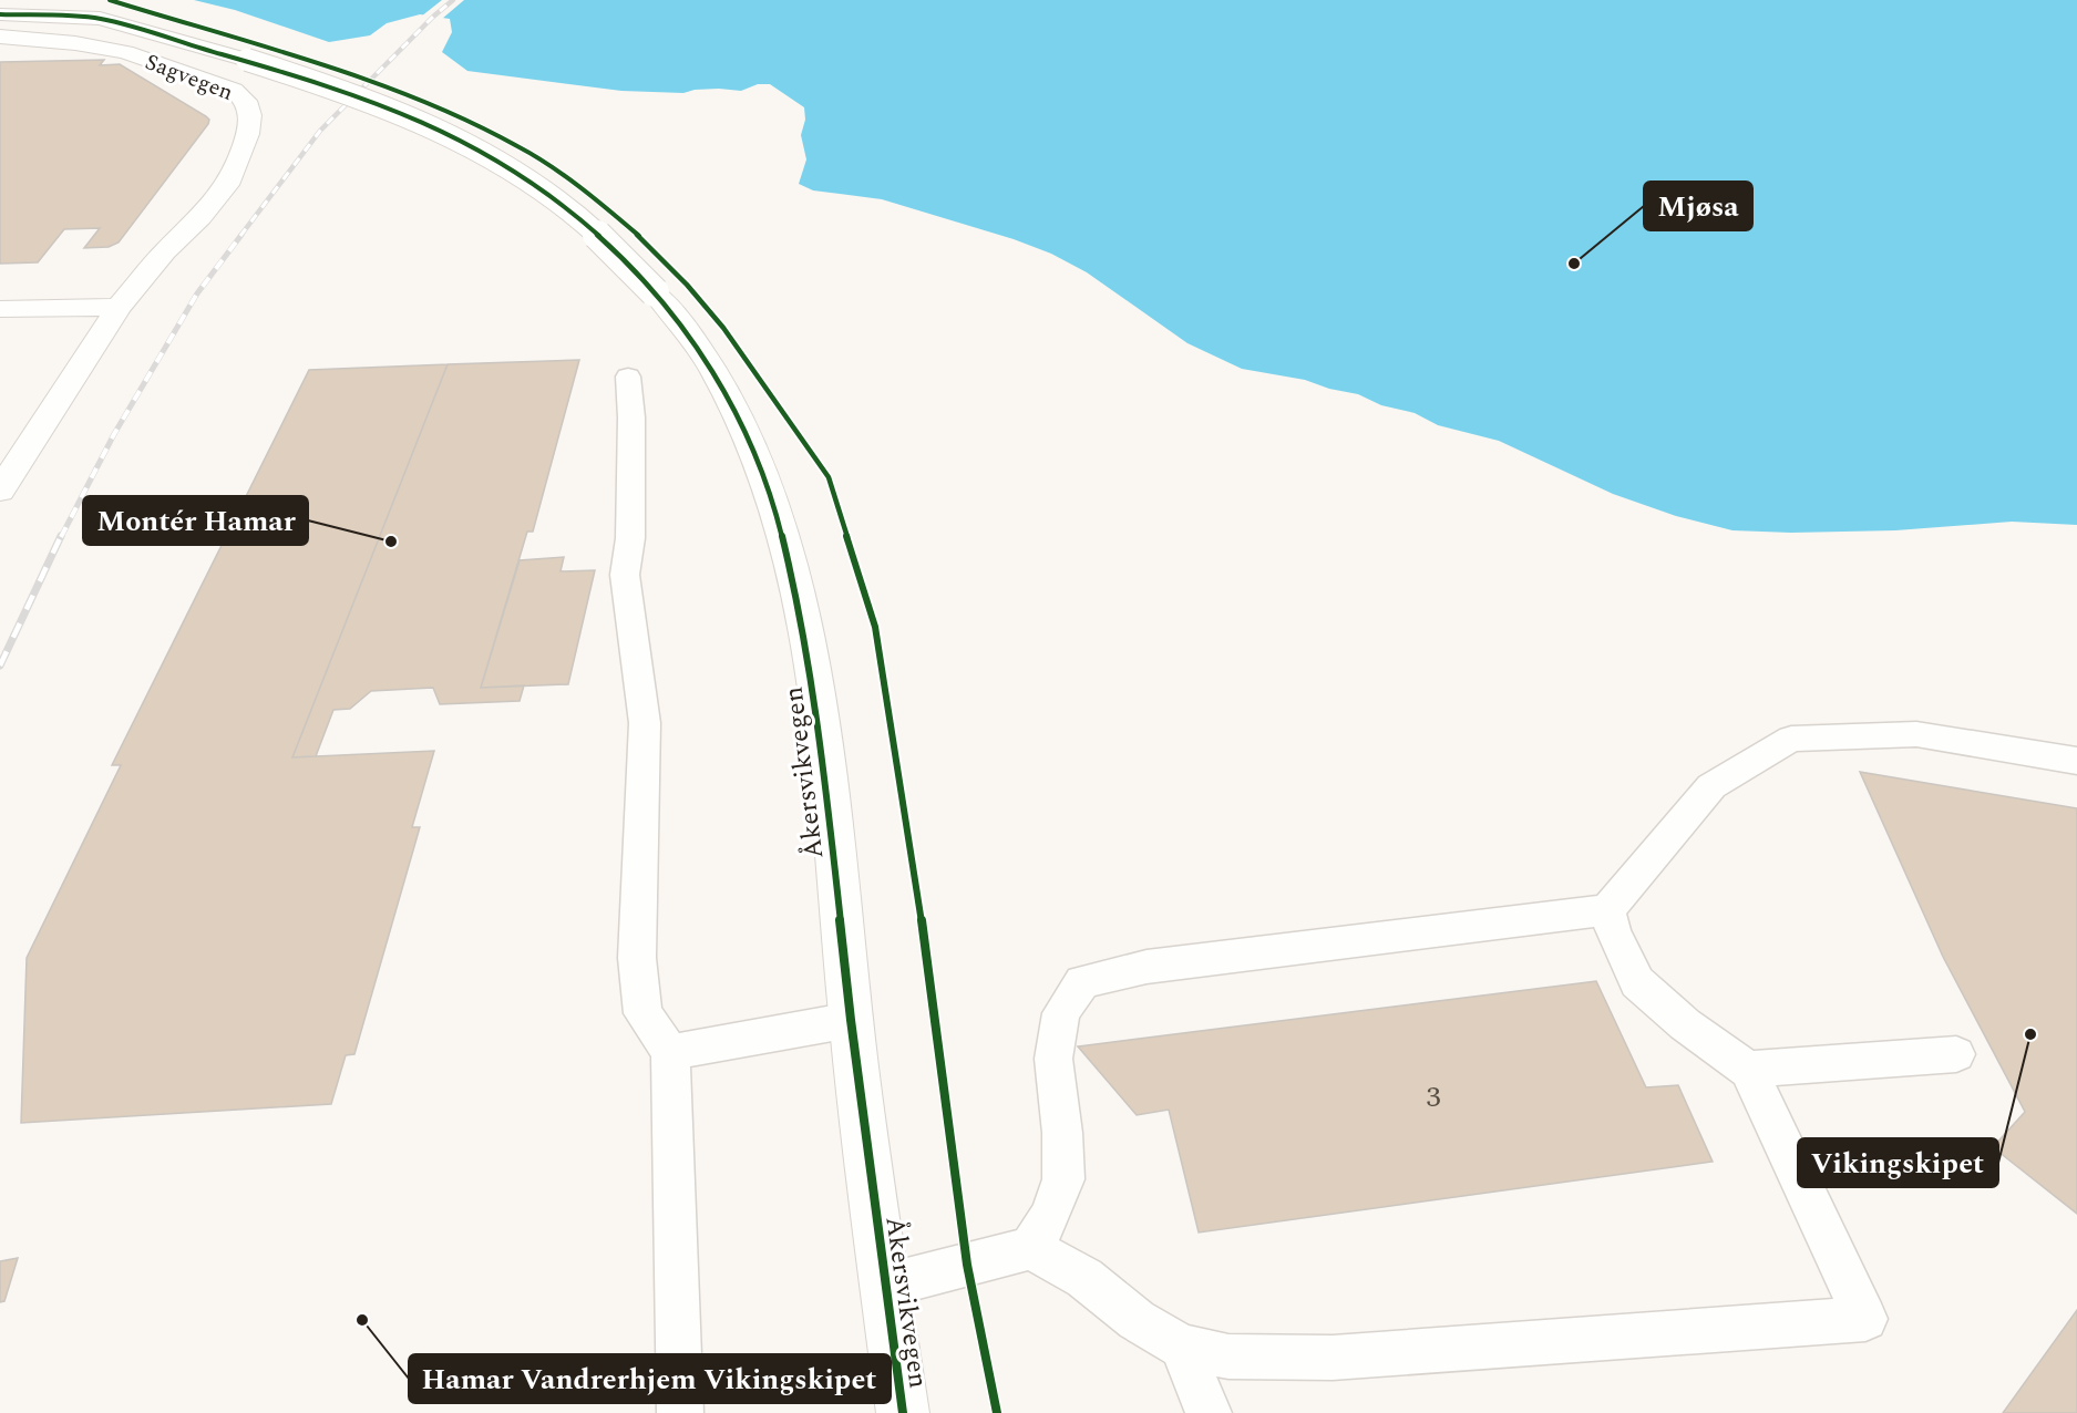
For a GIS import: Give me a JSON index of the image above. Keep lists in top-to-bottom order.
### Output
{
  "streets": {
    "street": ["Sagvegen", "Åkersvikvegen"]
  },
  "crossings": [
    ["Sagvegen", "Åkersvikvegen"]
  ],
  "places": [
    "Mjøsa",
    "Montér Hamar",
    "Vikingskipet",
    "Hamar Vandrerhjem Vikingskipet"
  ],
  "house_numbers": ["3"]
}
